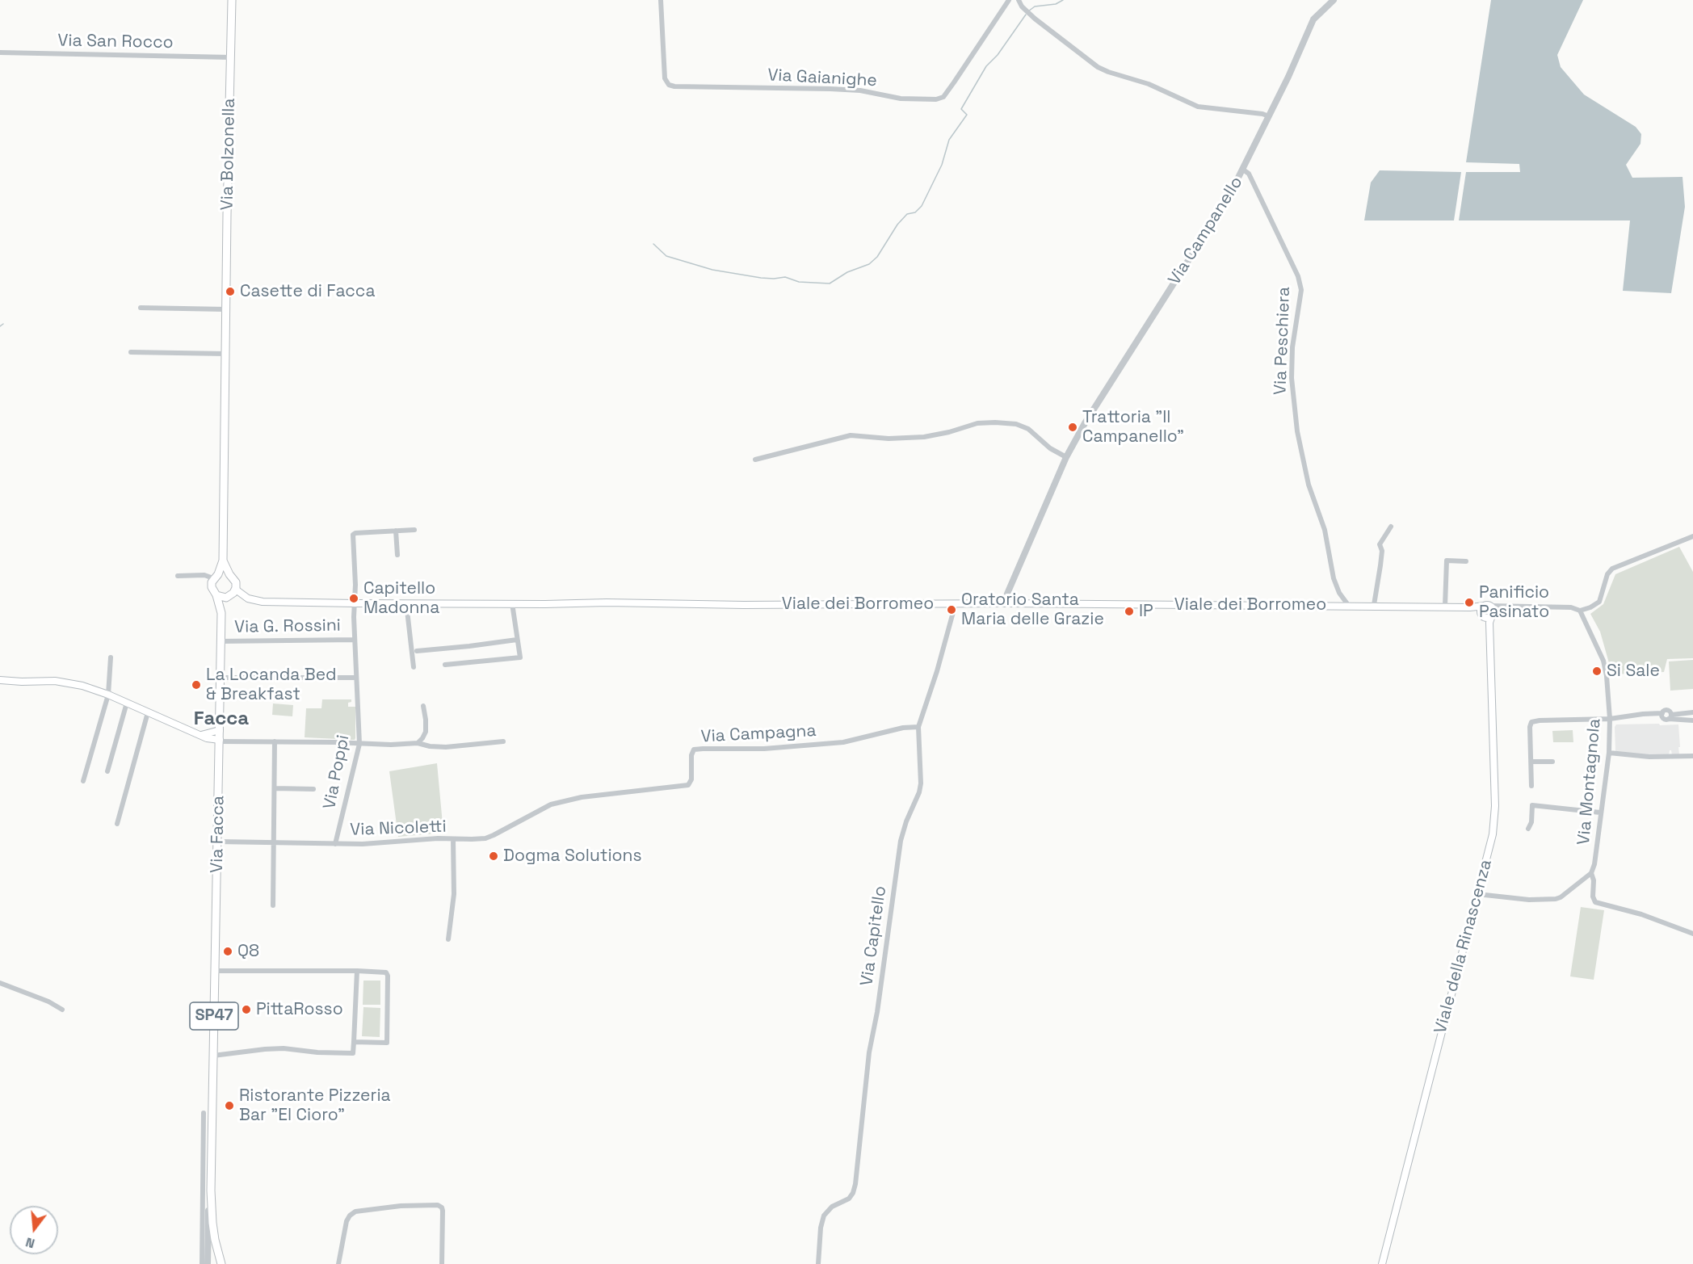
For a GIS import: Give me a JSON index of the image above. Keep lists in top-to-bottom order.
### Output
{
  "streets": {
    "main road": [
      "Via Bolzonella",
      "Viale dei Borromeo",
      "Via Facca",
      "Viale della Rinascenza",
      "SP47"
    ],
    "street": [
      "Via San Rocco",
      "Via Gaianighe",
      "Via Campanello",
      "Via Peschiera",
      "Via G. Rossini",
      "Via Campagna",
      "Via Poppi",
      "Via Montagnola",
      "Via Nicoletti",
      "Via Capitello"
    ]
  },
  "crossings": [
    ["Via San Rocco", "Via Bolzonella"],
    ["Via Bolzonella", "Via Facca"],
    ["Via Bolzonella", "SP47"],
    ["Via Campanello", "Via Peschiera"],
    ["Via Campanello", "Viale dei Borromeo"],
    ["Via Peschiera", "Viale dei Borromeo"],
    ["Viale dei Borromeo", "Via Capitello"],
    ["Viale dei Borromeo", "Viale della Rinascenza"],
    ["Via G. Rossini", "Via Poppi"],
    ["Via G. Rossini", "Via Facca"],
    ["Via Campagna", "Via Nicoletti"],
    ["Via Campagna", "Via Capitello"],
    ["Via Poppi", "Via Nicoletti"],
    ["Via Nicoletti", "Via Facca"],
    ["Via Facca", "SP47"]
  ],
  "districts": ["Facca"],
  "places": [
    "Casette di Facca",
    "Trattoria \"Il Campanello\"",
    "Capitello Madonna",
    "Panificio Pasinato",
    "Oratorio Santa Maria delle Grazie",
    "IP",
    "Si Sale",
    "La Locanda Bed & Breakfast",
    "Dogma Solutions",
    "Q8",
    "PittaRosso",
    "Ristorante Pizzeria Bar \"El Cioro\""
  ],
  "north": "bottom"
}
